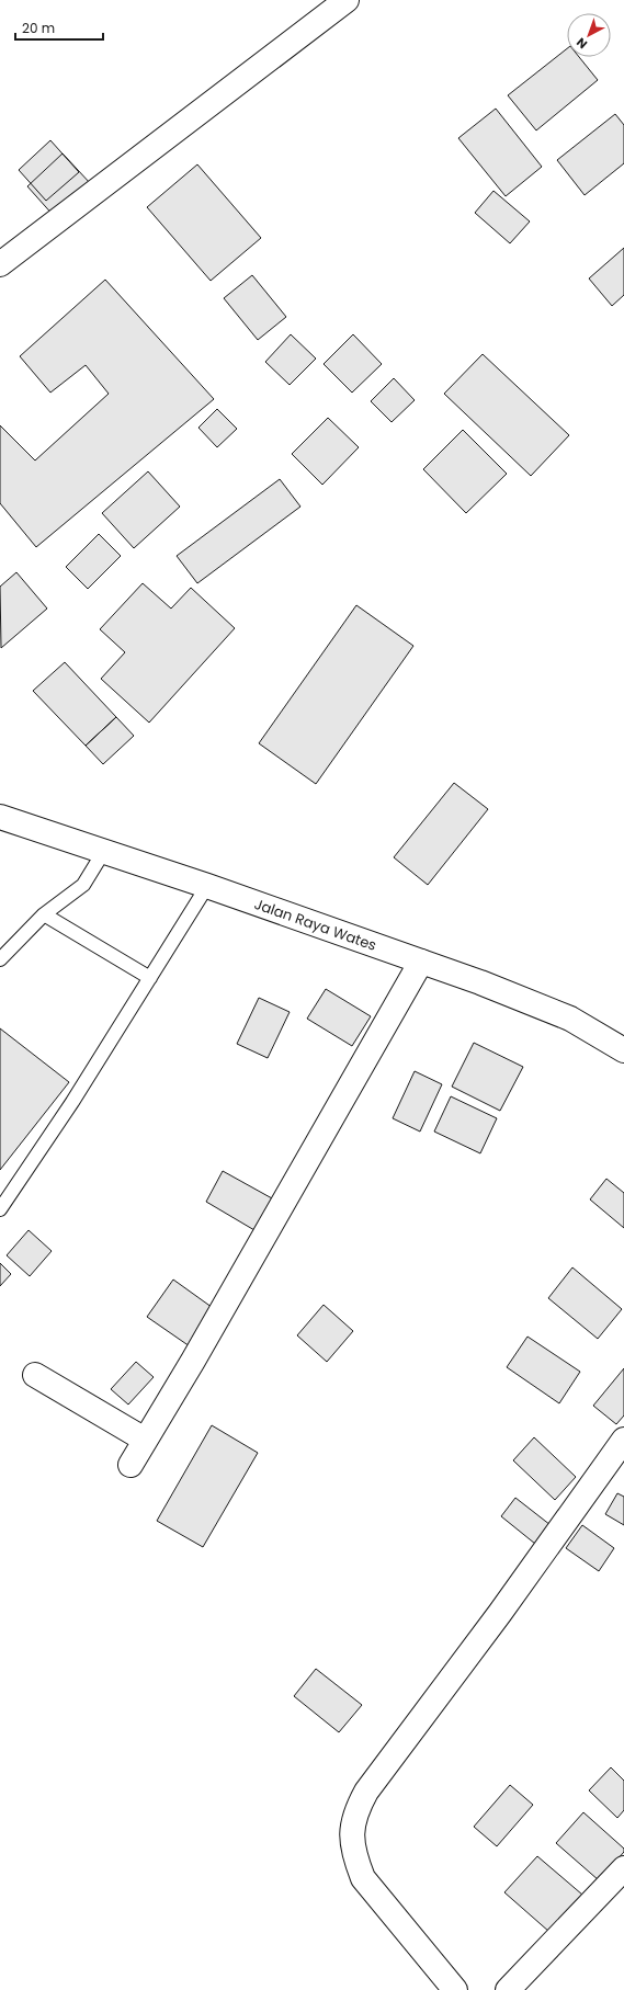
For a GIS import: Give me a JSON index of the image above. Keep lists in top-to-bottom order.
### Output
{
  "streets": {
    "main road": ["Jalan Raya Wates"]
  },
  "scale_bar": "20 m",
  "north": "bottom left"
}
